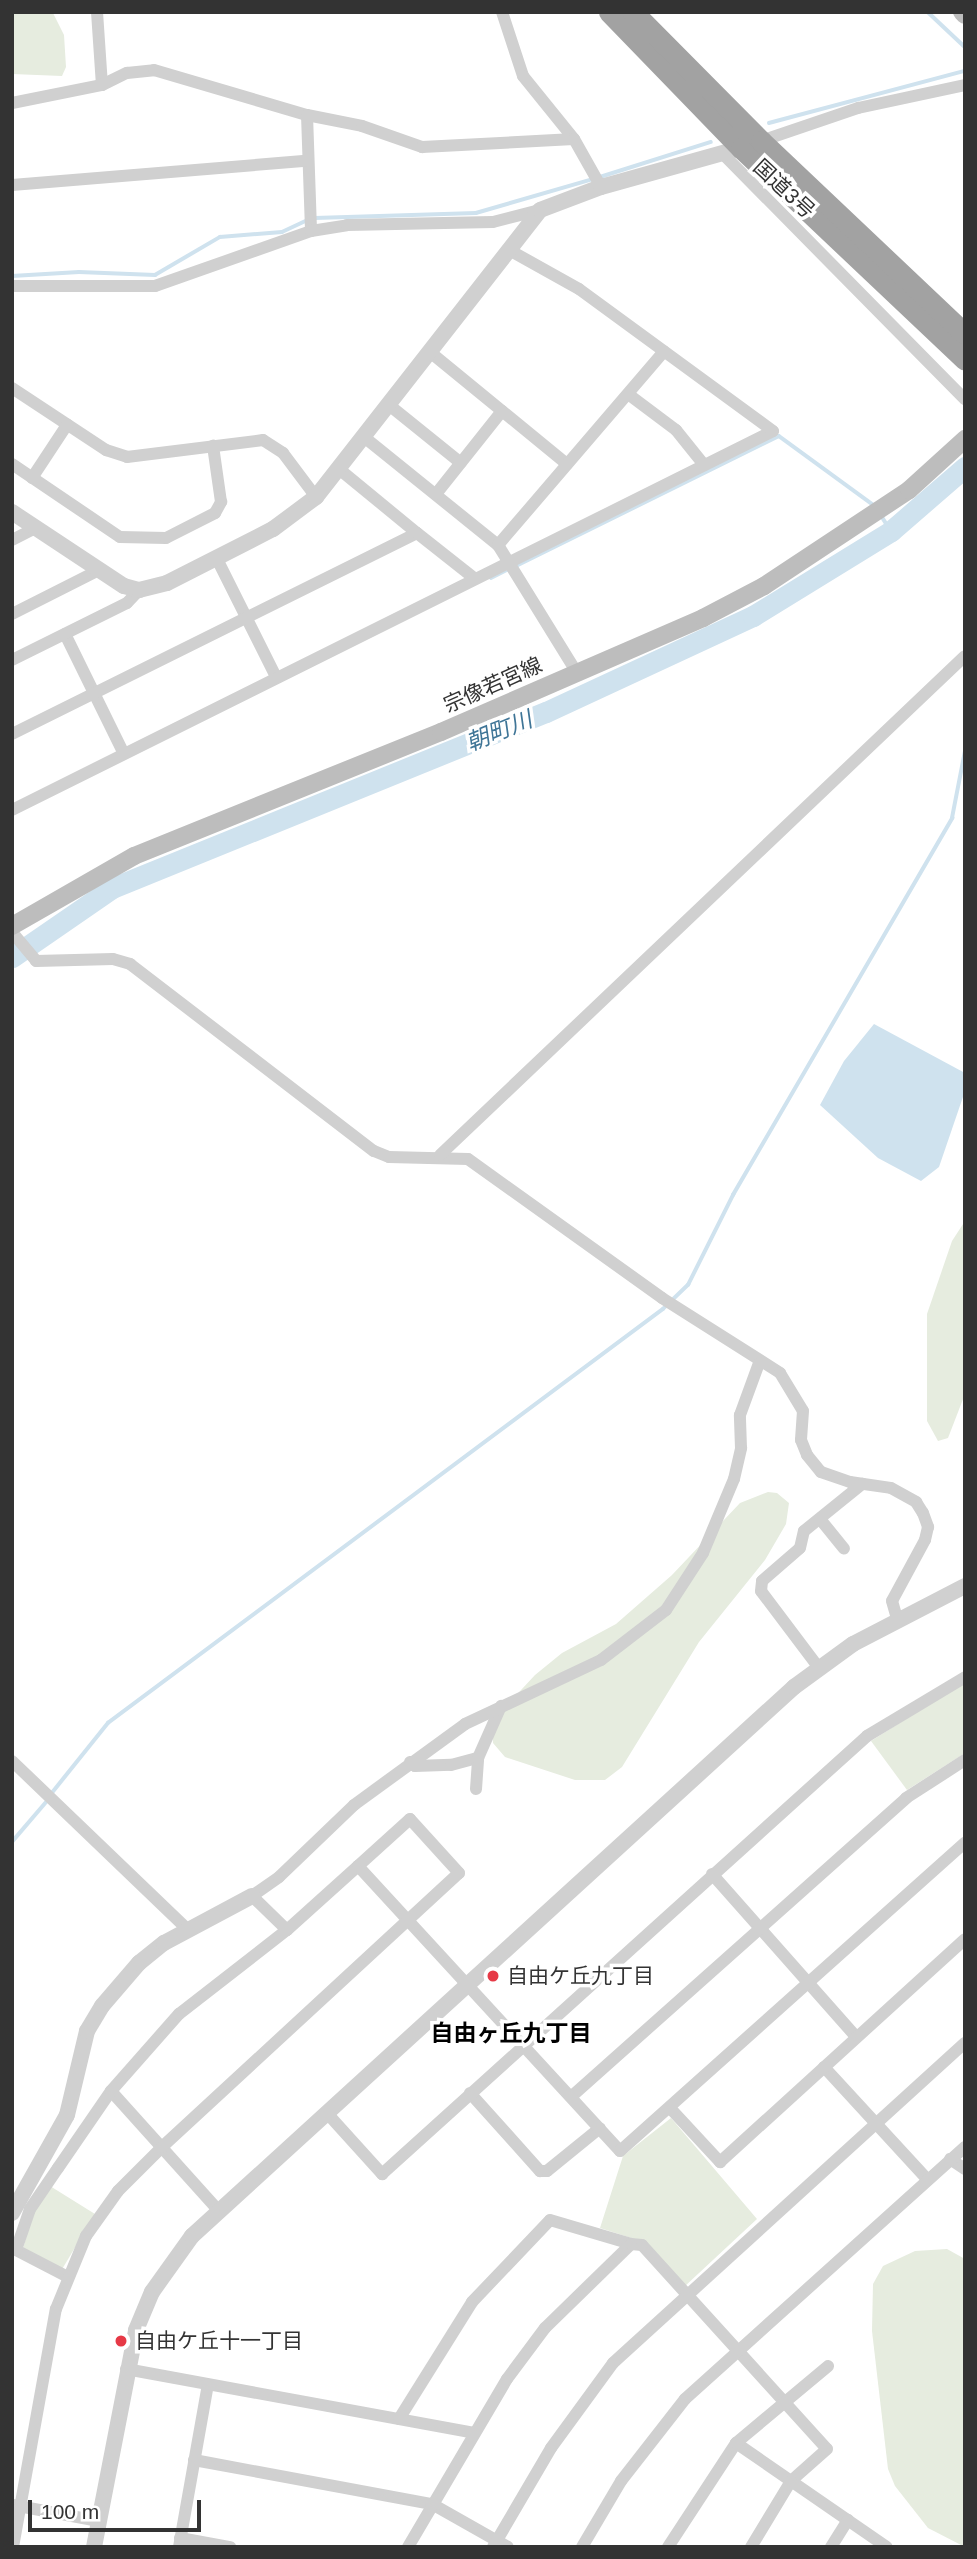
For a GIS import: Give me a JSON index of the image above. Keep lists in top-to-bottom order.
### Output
{
  "streets": {
    "highway": ["国道3号"],
    "main road": ["宗像若宮線"]
  },
  "districts": ["自由ヶ丘九丁目"],
  "water": ["朝町川"],
  "places": ["自由ケ丘九丁目", "自由ケ丘十一丁目"],
  "scale_bar": "100 m"
}
